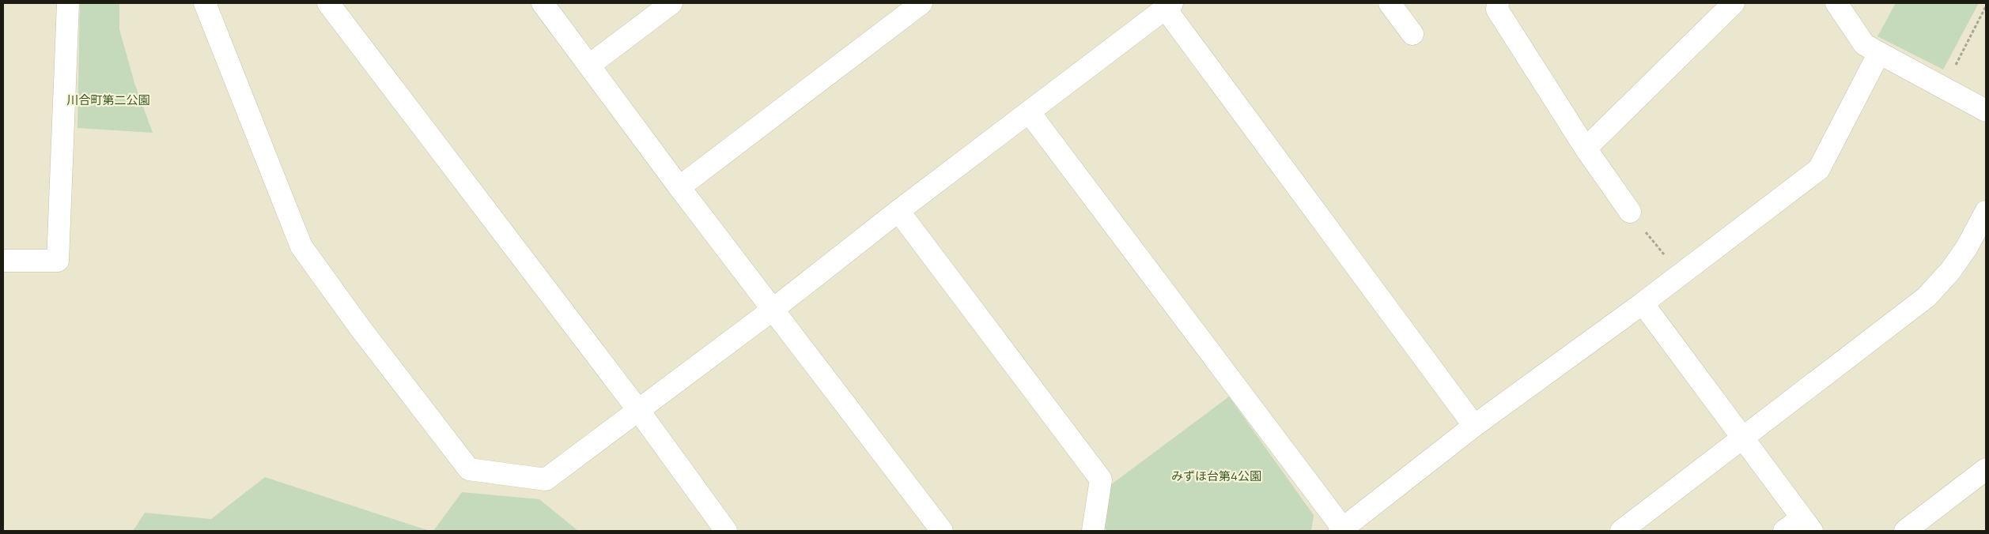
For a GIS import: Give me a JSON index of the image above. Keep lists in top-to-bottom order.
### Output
{
  "parks": ["川合町第二公園", "みずほ台第4公園"]
}
